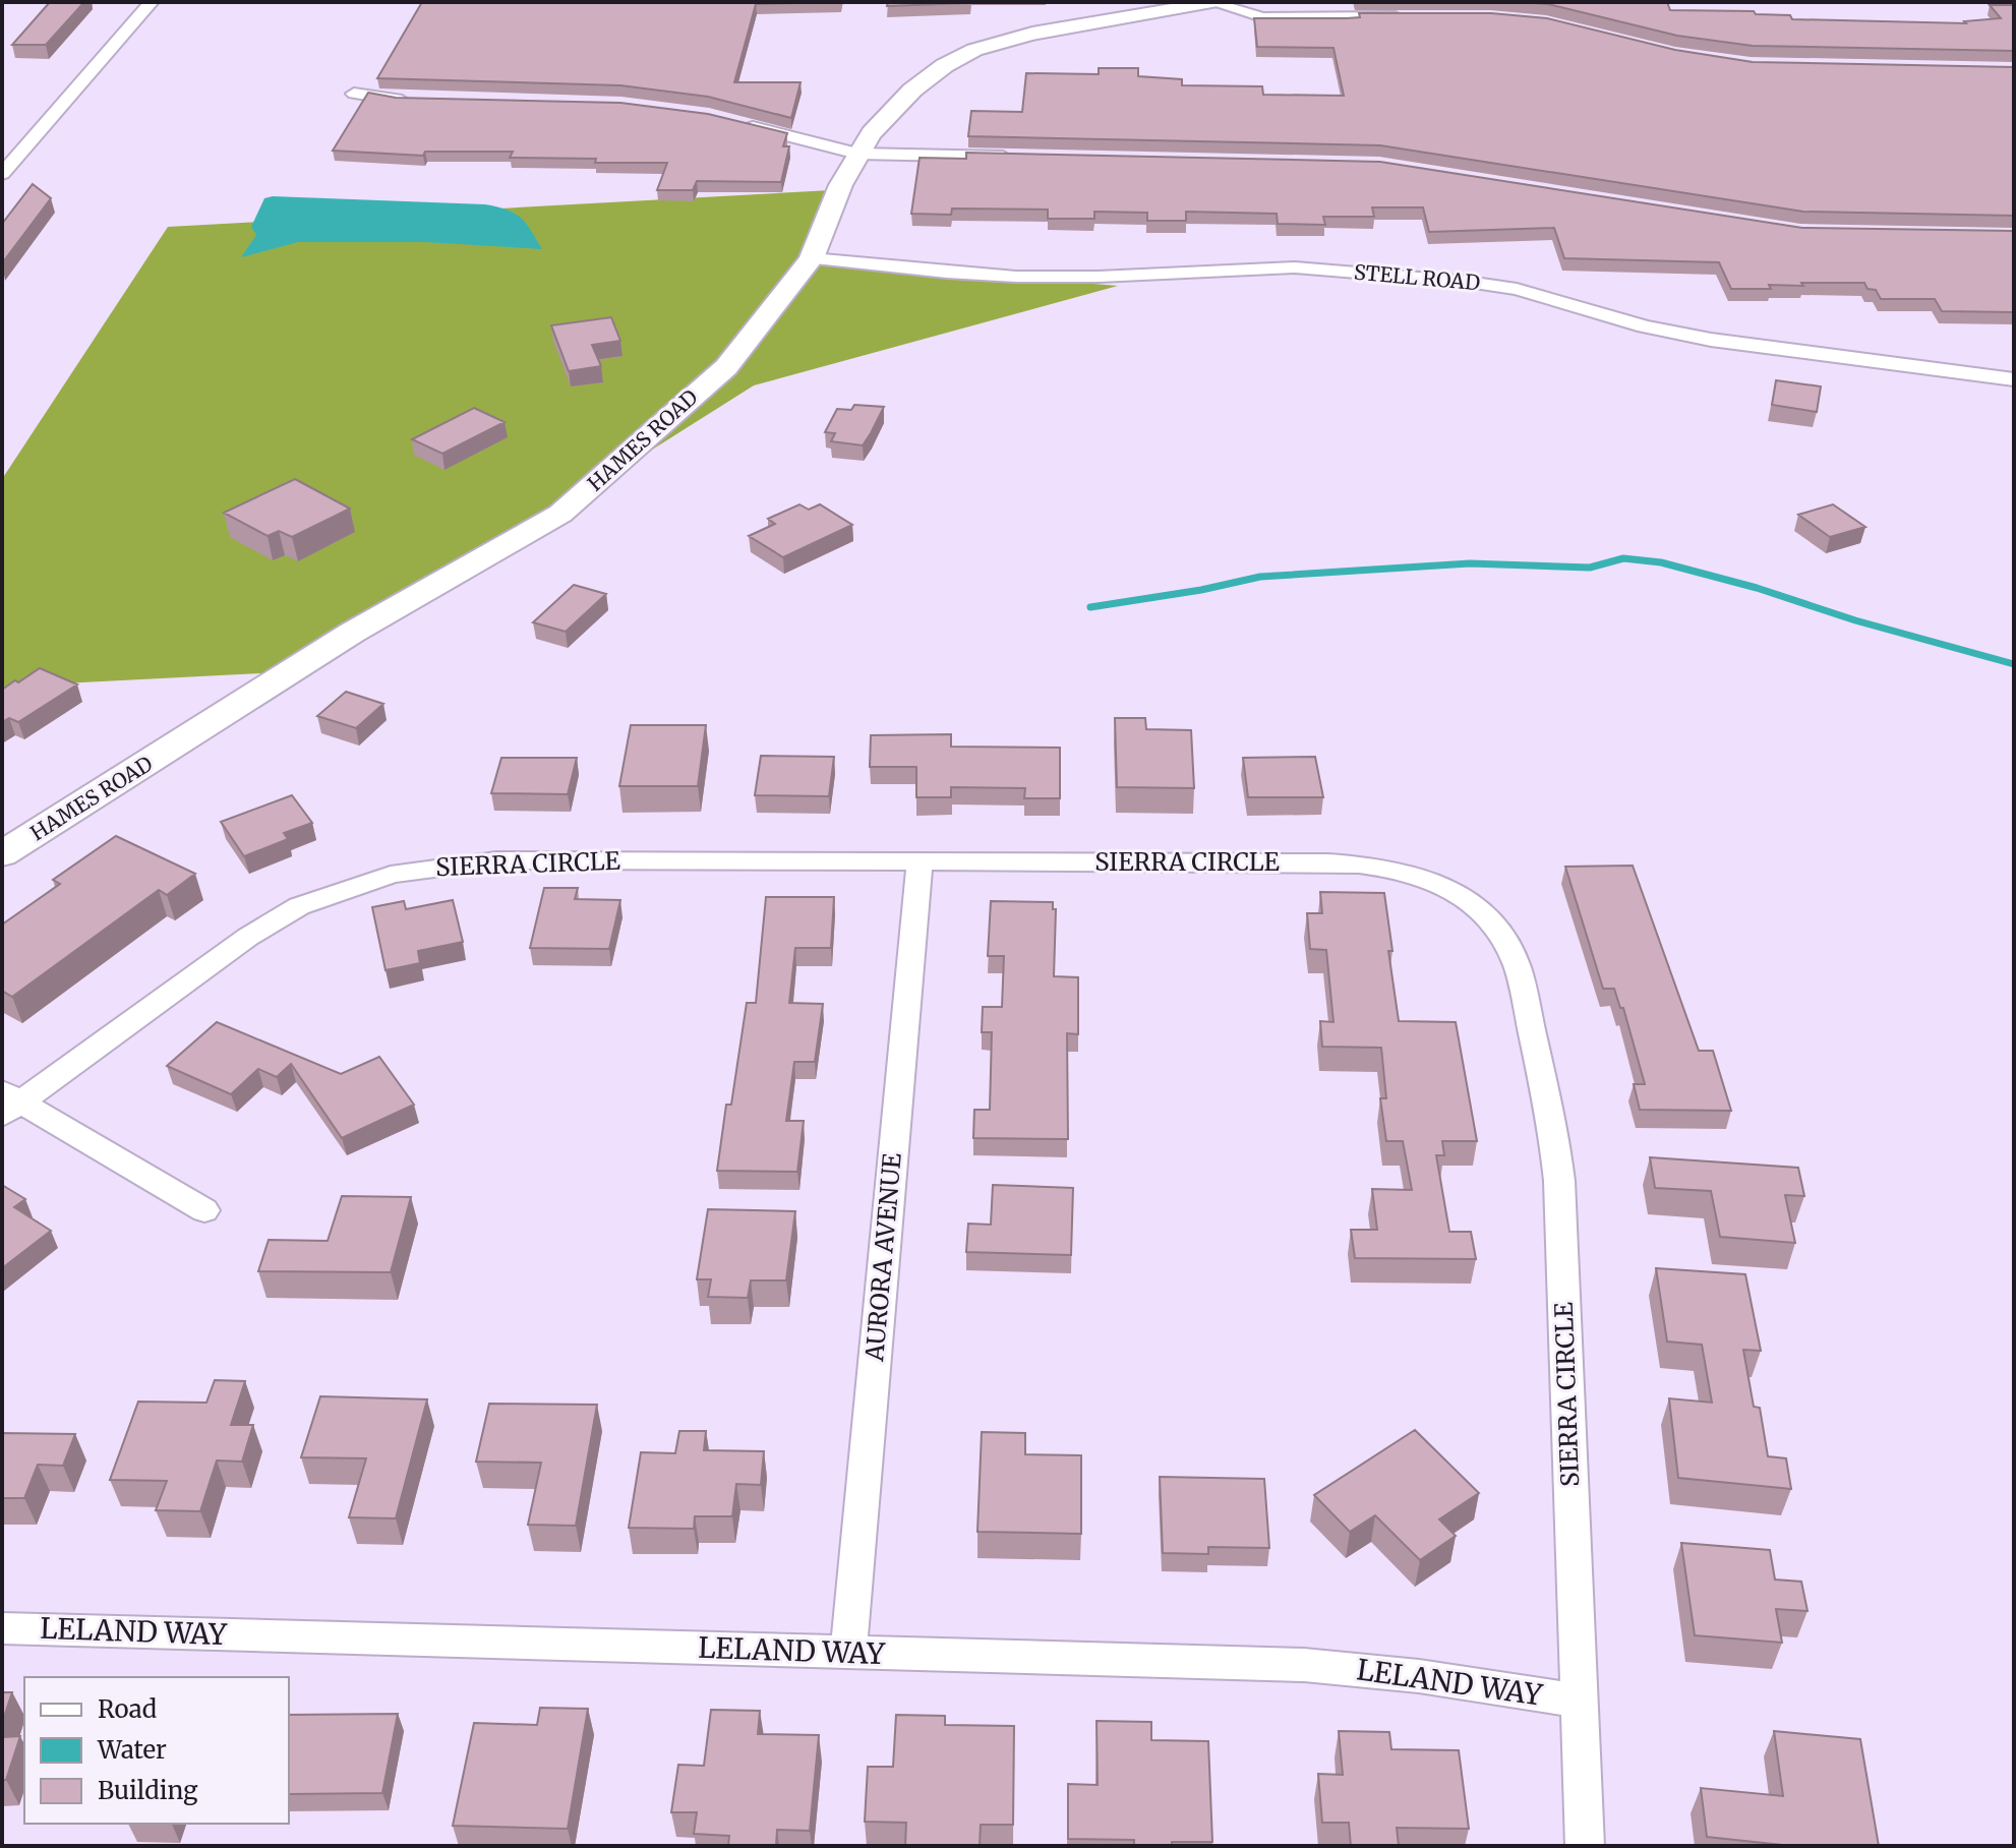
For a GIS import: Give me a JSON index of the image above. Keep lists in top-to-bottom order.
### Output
{
  "streets": {
    "street": [
      "STELL ROAD",
      "HAMES ROAD",
      "SIERRA CIRCLE",
      "AURORA AVENUE",
      "LELAND WAY"
    ]
  },
  "crossings": [
    ["STELL ROAD", "HAMES ROAD"],
    ["SIERRA CIRCLE", "AURORA AVENUE"],
    ["SIERRA CIRCLE", "LELAND WAY"],
    ["AURORA AVENUE", "LELAND WAY"]
  ],
  "legend": ["Road", "Water", "Building"]
}
